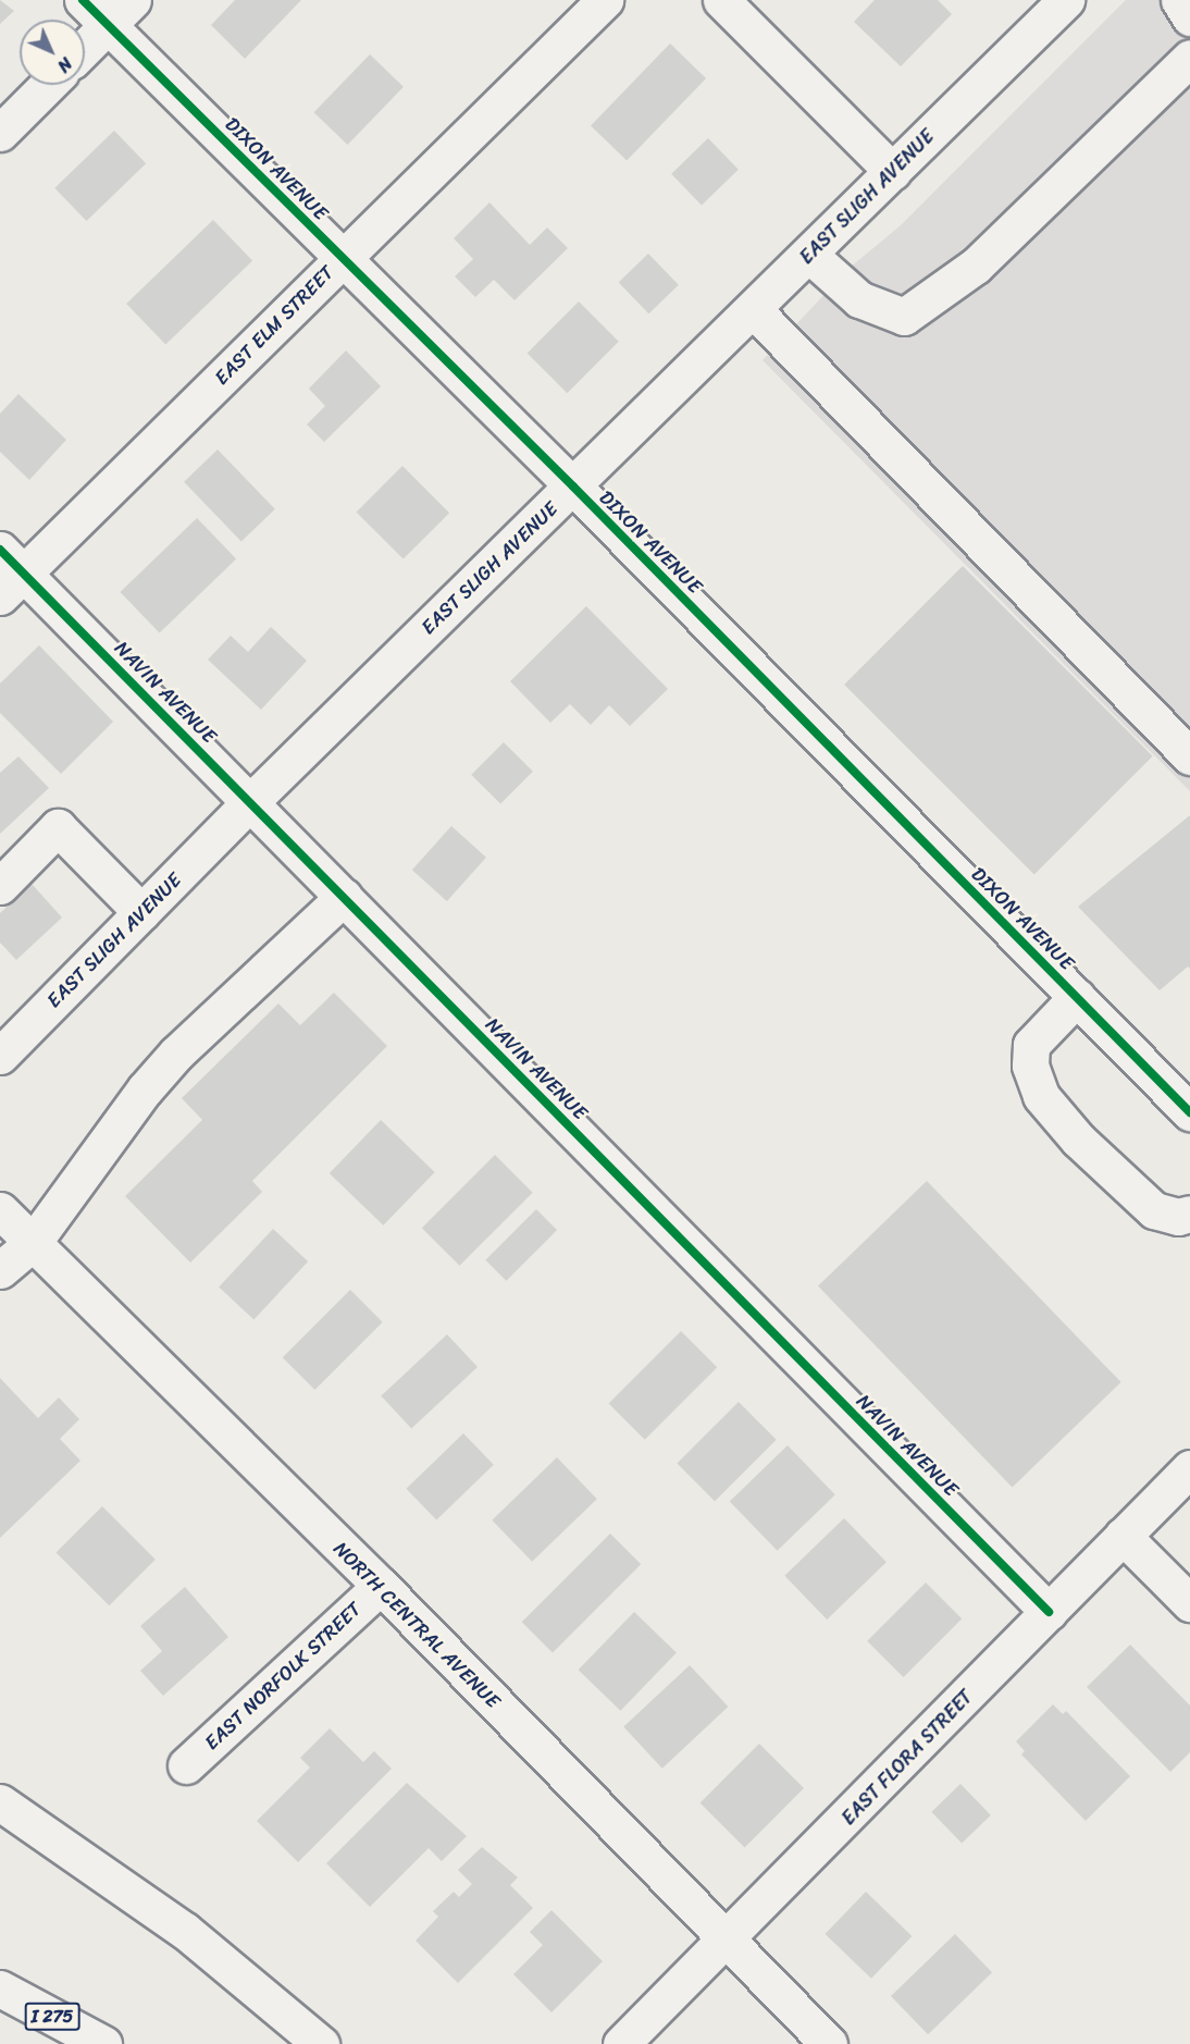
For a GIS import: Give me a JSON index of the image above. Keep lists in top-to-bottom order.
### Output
{
  "streets": {
    "main road": [
      "DIXON AVENUE",
      "EAST SLIGH AVENUE",
      "EAST ELM STREET",
      "NAVIN AVENUE",
      "NORTH CENTRAL AVENUE",
      "EAST NORFOLK STREET",
      "EAST FLORA STREET",
      "I 275"
    ]
  },
  "crossings": [
    ["DIXON AVENUE", "EAST SLIGH AVENUE"],
    ["DIXON AVENUE", "EAST ELM STREET"],
    ["EAST SLIGH AVENUE", "NAVIN AVENUE"],
    ["EAST ELM STREET", "NAVIN AVENUE"],
    ["NAVIN AVENUE", "EAST FLORA STREET"],
    ["NORTH CENTRAL AVENUE", "EAST NORFOLK STREET"],
    ["NORTH CENTRAL AVENUE", "EAST FLORA STREET"]
  ],
  "north": "bottom right"
}
